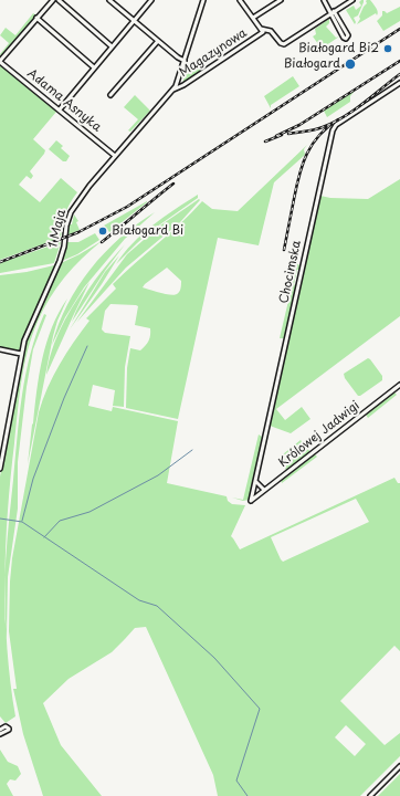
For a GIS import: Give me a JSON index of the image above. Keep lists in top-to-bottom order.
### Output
{
  "streets": {
    "street": [
      "Magazynowa",
      "Adama Asnyka",
      "1 Maja",
      "Chocimska",
      "Królowej Jadwigi"
    ]
  },
  "crossings": [
    ["Magazynowa", "1 Maja"],
    ["Adama Asnyka", "1 Maja"],
    ["Chocimska", "Królowej Jadwigi"]
  ],
  "places": ["Białogard Bi2", "Białogard", "Białogard Bi"]
}
